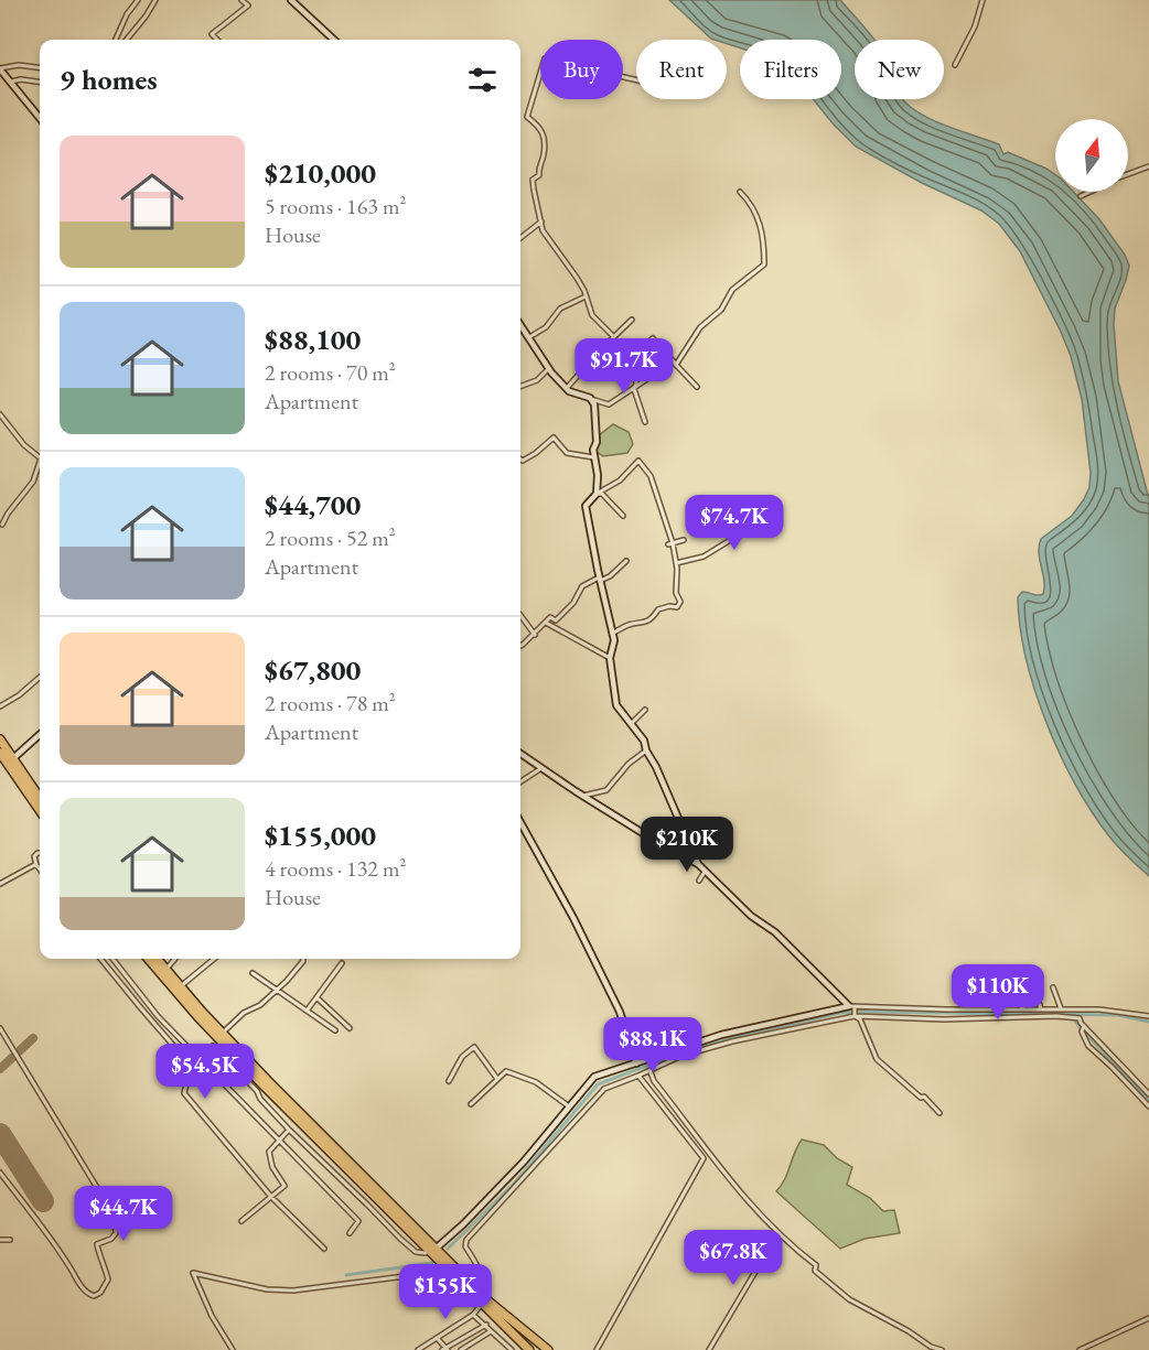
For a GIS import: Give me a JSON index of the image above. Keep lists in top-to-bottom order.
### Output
{
  "north": "top",
  "page": {
    "chip": [
      "Buy",
      "Rent",
      "Filters",
      "New"
    ],
    "heading": "9 homes",
    "list": [
      {
        "name": "$210,000",
        "note": "5 rooms · 163 m² · House"
      },
      {
        "name": "$88,100",
        "note": "2 rooms · 70 m² · Apartment"
      },
      {
        "name": "$44,700",
        "note": "2 rooms · 52 m² · Apartment"
      },
      {
        "name": "$67,800",
        "note": "2 rooms · 78 m² · Apartment"
      },
      {
        "name": "$155,000",
        "note": "4 rooms · 132 m² · House"
      }
    ],
    "price": [
      "$91.7K",
      "$74.7K",
      "$210K",
      "$110K",
      "$88.1K",
      "$54.5K",
      "$44.7K",
      "$67.8K",
      "$155K"
    ]
  }
}
